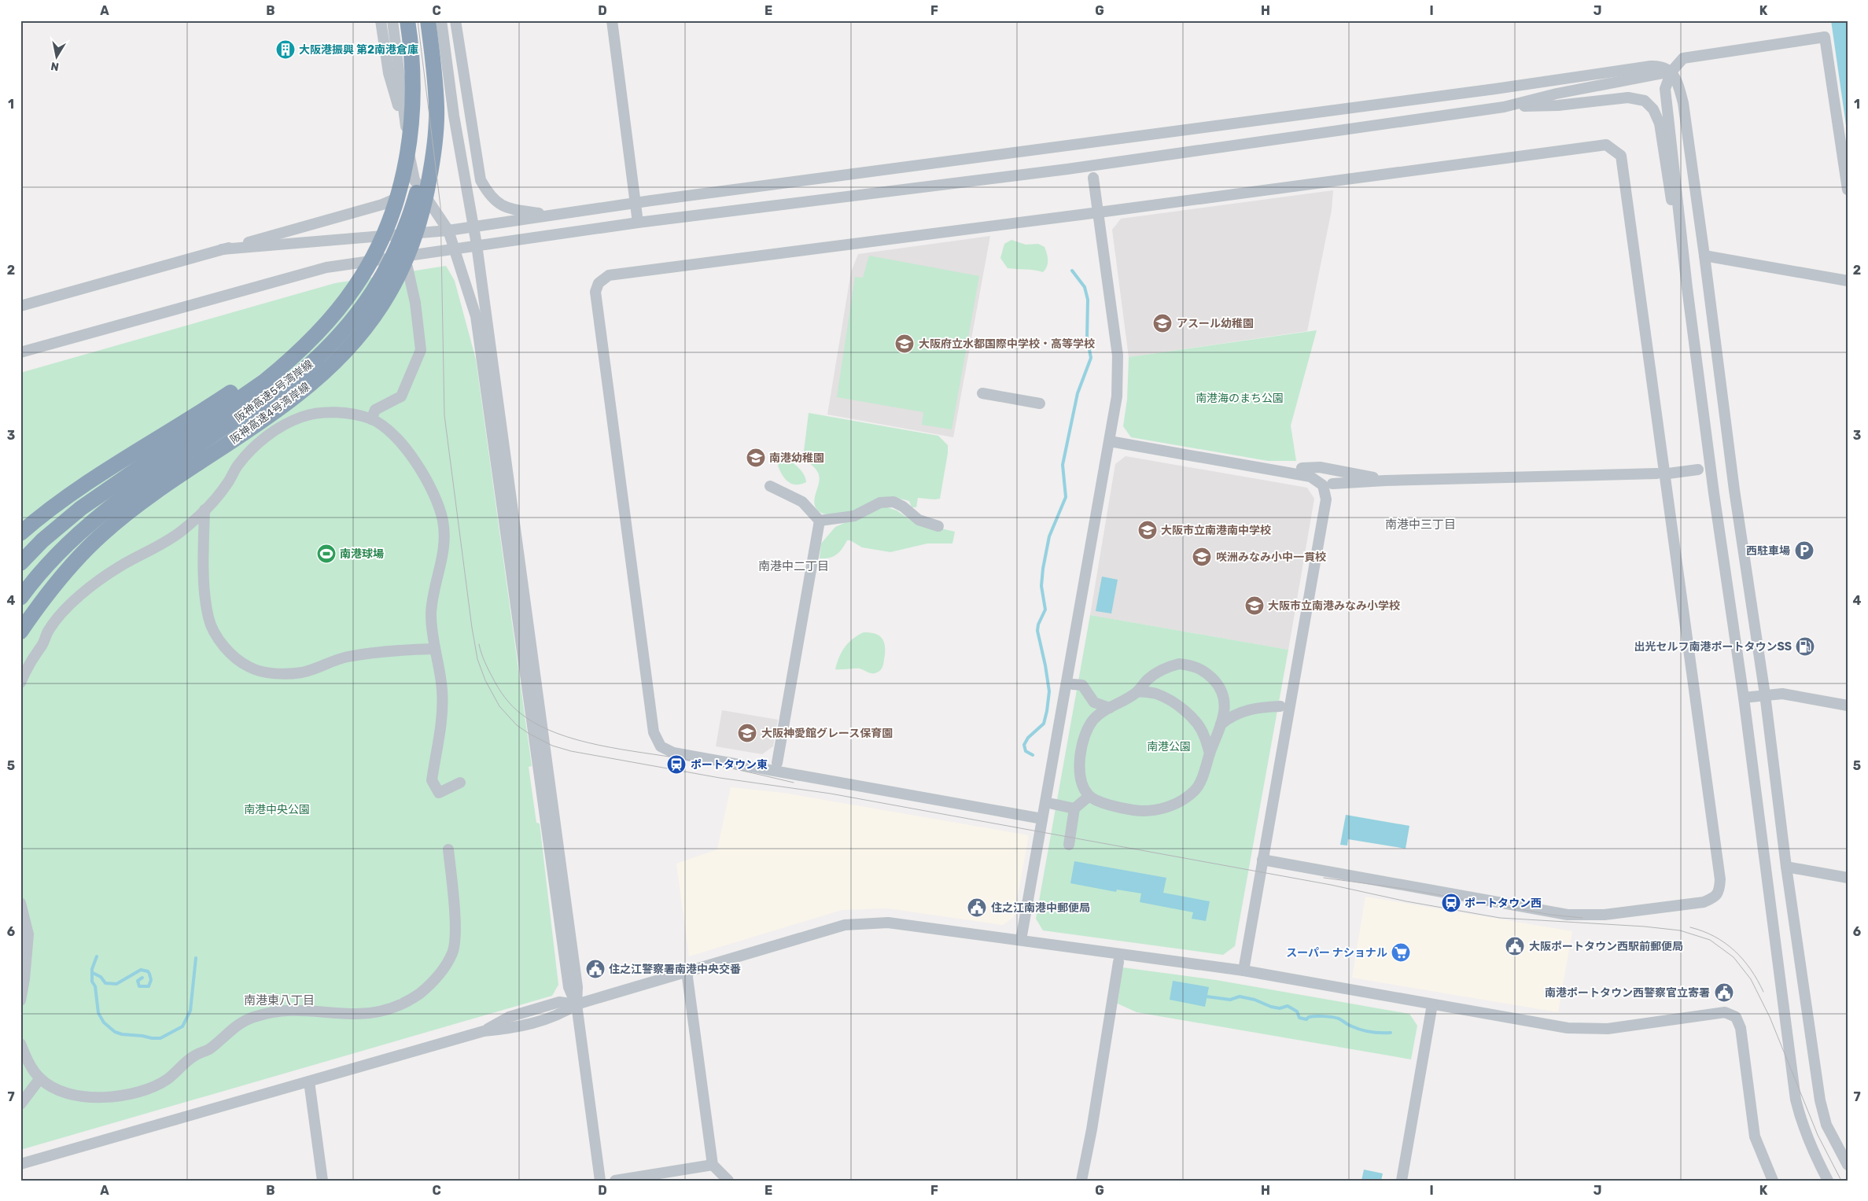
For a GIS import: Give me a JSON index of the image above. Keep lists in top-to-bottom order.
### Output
{
  "streets": {
    "highway": ["阪神高速5号湾岸線", "阪神高速4号湾岸線"]
  },
  "crossings": [
    ["阪神高速5号湾岸線", "阪神高速4号湾岸線"]
  ],
  "districts": ["南港中三丁目", "南港中二丁目", "南港東八丁目"],
  "parks": ["南港海のまち公園", "南港公園", "南港中央公園"],
  "places": {
    "building": ["大阪港振興 第2南港倉庫"],
    "school or university": [
      "アスール幼稚園",
      "大阪府立水都国際中学校・高等学校",
      "南港幼稚園",
      "大阪市立南港南中学校",
      "咲洲みなみ小中一貫校",
      "大阪市立南港みなみ小学校",
      "大阪神愛館グレース保育園"
    ],
    "parking": ["西駐車場"],
    "sports": ["南港球場"],
    "fuel station": ["出光セルフ南港ポートタウンSS"],
    "station": ["ポートタウン東", "ポートタウン西"],
    "public building": [
      "住之江南港中郵便局",
      "大阪ポートタウン西駅前郵便局",
      "住之江警察署南港中央交番",
      "南港ポートタウン西警察官立寄署"
    ],
    "supermarket": ["スーパー ナショナル"]
  },
  "north": "bottom",
  "grid": {
    "columns": [
      "A",
      "B",
      "C",
      "D",
      "E",
      "F",
      "G",
      "H",
      "I",
      "J",
      "K"
    ],
    "rows": [
      "1",
      "2",
      "3",
      "4",
      "5",
      "6",
      "7"
    ]
  }
}
